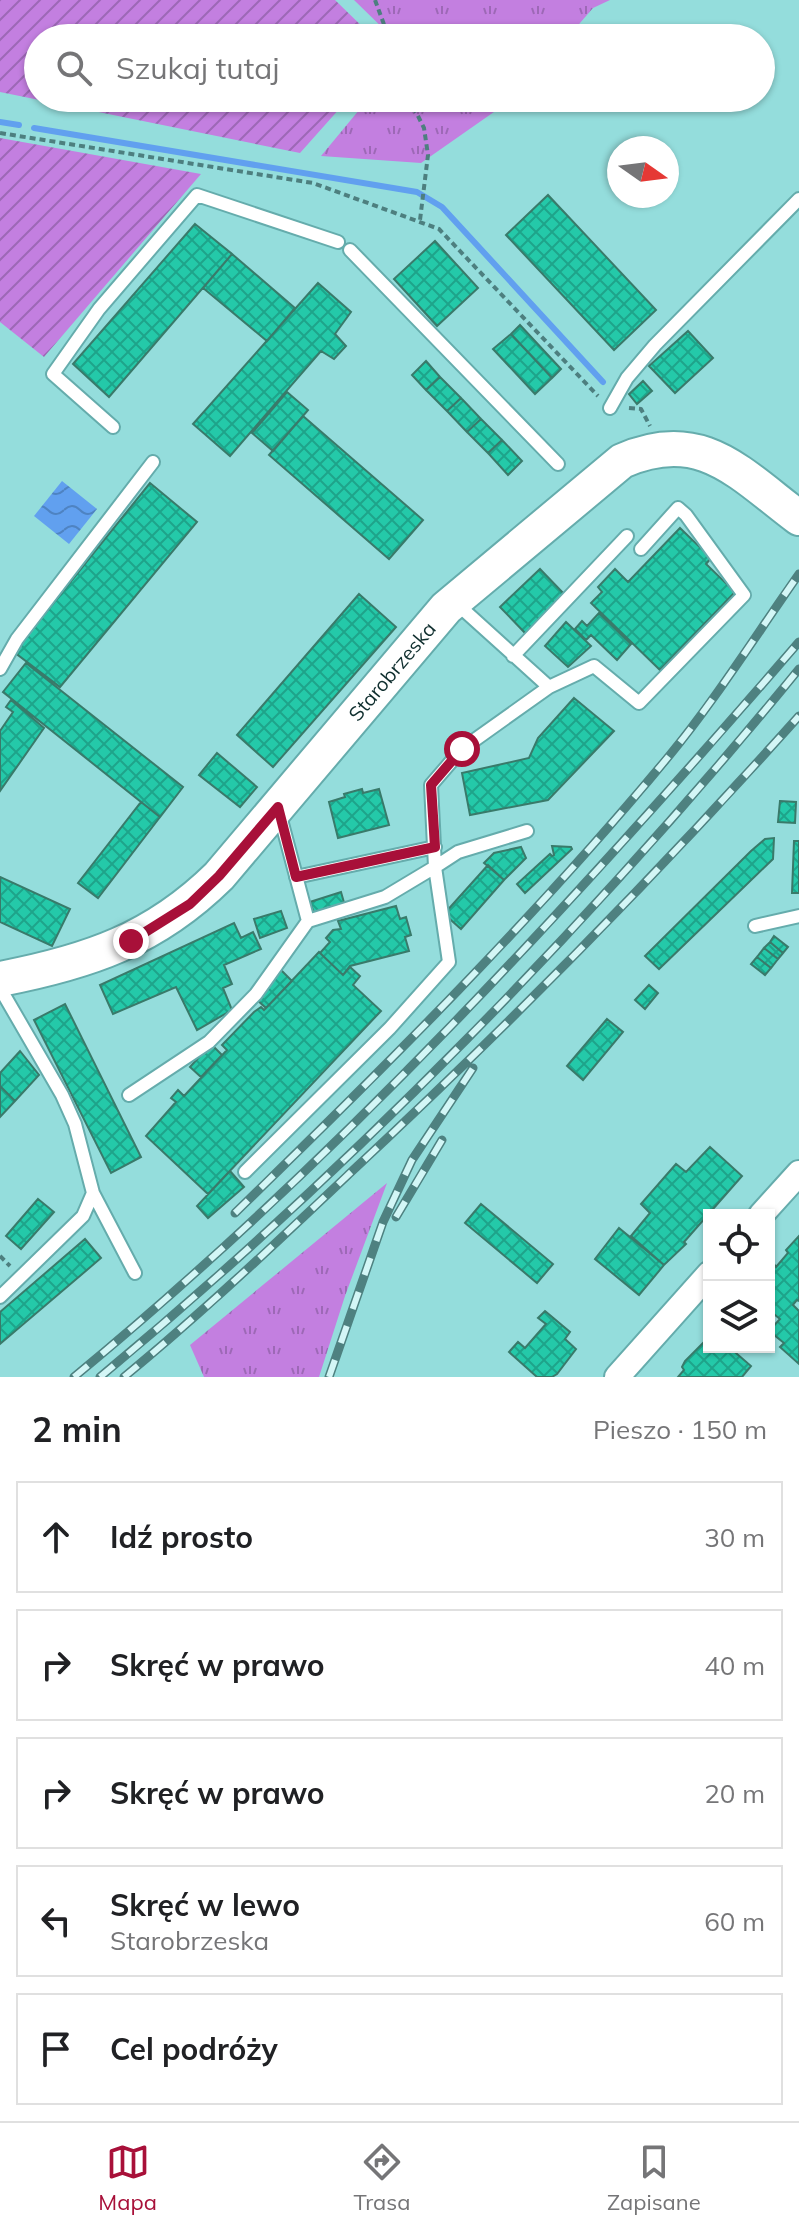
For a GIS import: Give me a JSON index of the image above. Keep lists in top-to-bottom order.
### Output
{
  "streets": {
    "street": ["Starobrzeska"]
  },
  "north": "right",
  "page": {
    "search": "Szukaj tutaj",
    "heading": ["2 min", "Pieszo · 150 m"],
    "list": [
      ["Idź prosto", "30 m"],
      ["Skręć w prawo", "40 m"],
      ["Skręć w prawo", "20 m"],
      ["Skręć w lewo", "Starobrzeska", "60 m"],
      "Cel podróży"
    ],
    "nav": ["Mapa", "Trasa", "Zapisane"]
  }
}
